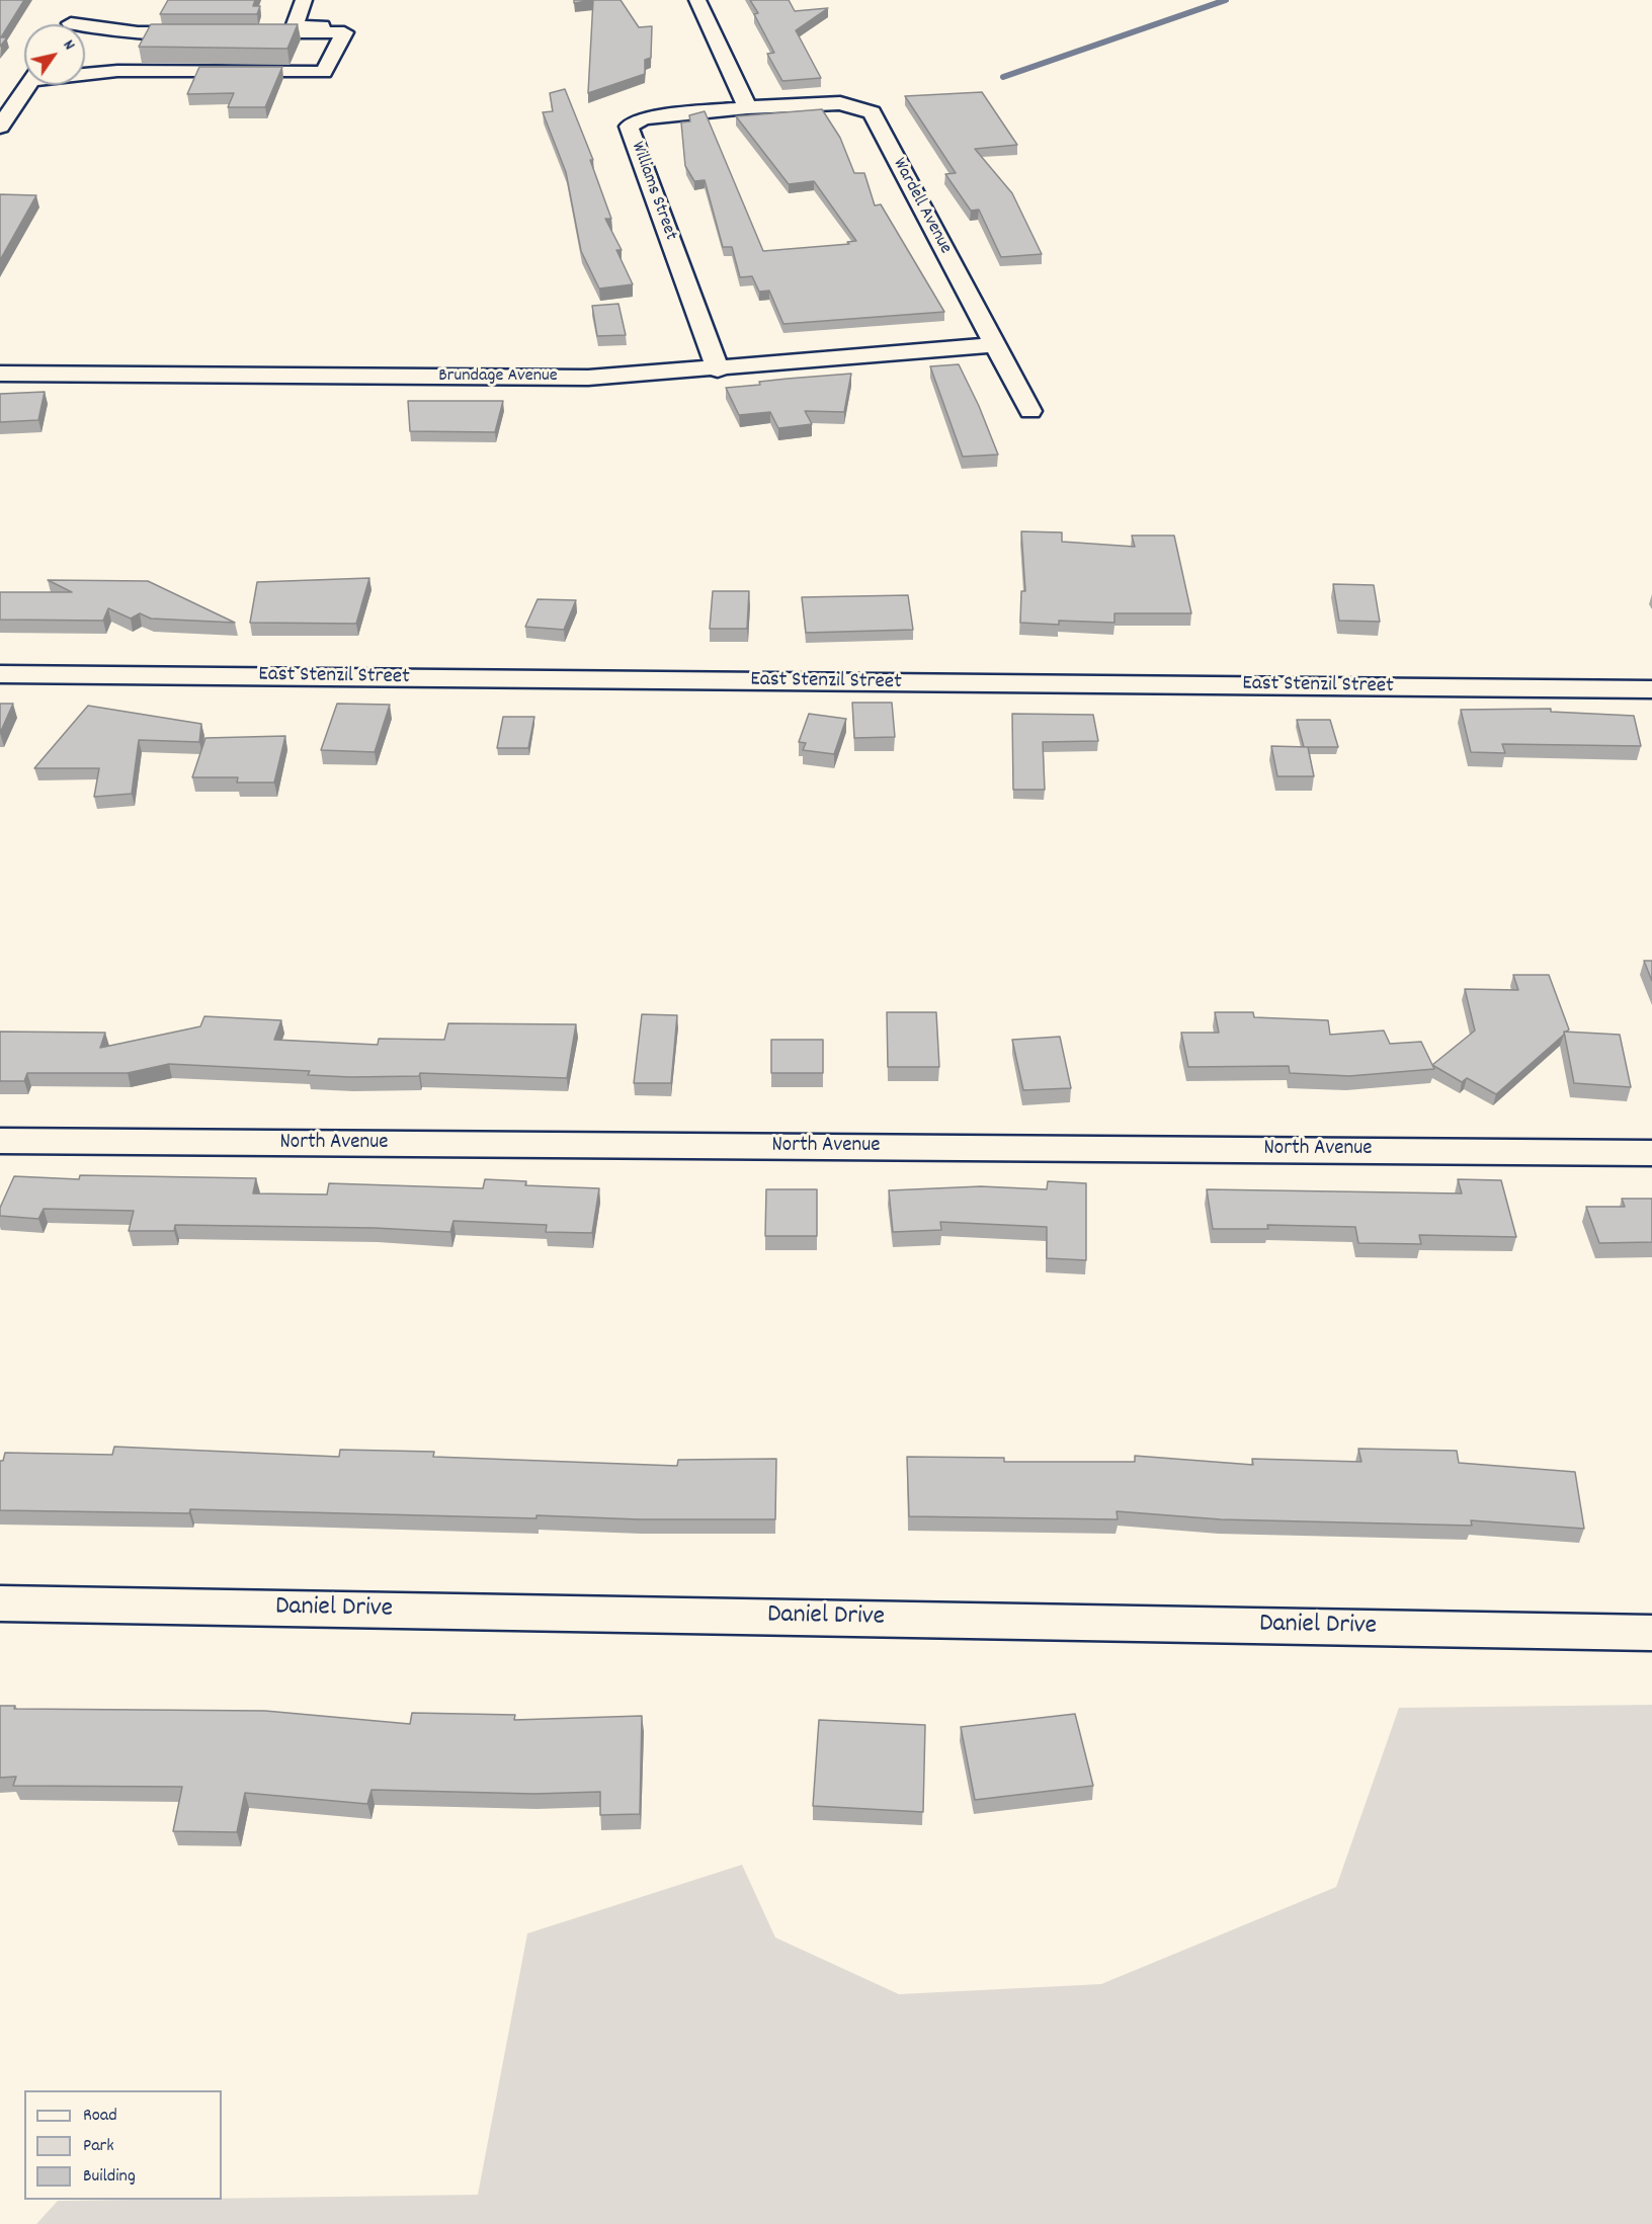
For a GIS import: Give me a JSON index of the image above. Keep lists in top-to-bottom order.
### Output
{
  "streets": {
    "street": [
      "Williams Street",
      "Wardell Avenue",
      "Brundage Avenue",
      "East Stenzil Street",
      "North Avenue",
      "Daniel Drive"
    ]
  },
  "crossings": [
    ["Williams Street", "Wardell Avenue"],
    ["Williams Street", "Brundage Avenue"],
    ["Wardell Avenue", "Brundage Avenue"]
  ],
  "legend": ["Road", "Park", "Building"],
  "north": "top right"
}
